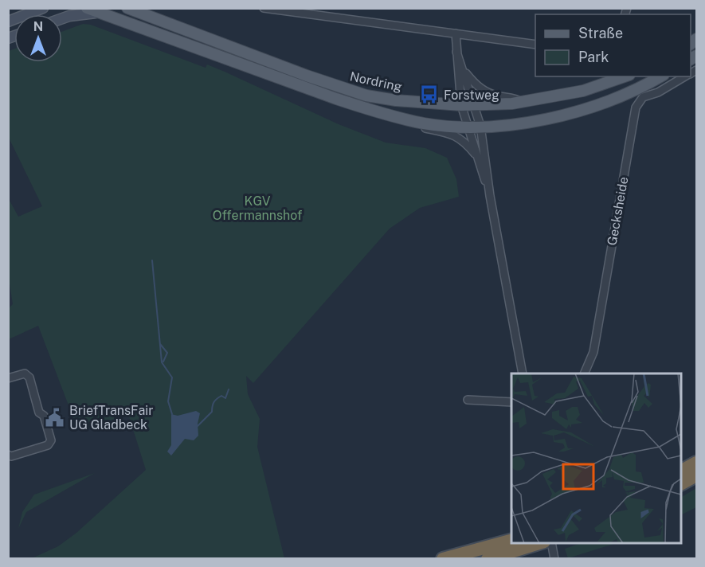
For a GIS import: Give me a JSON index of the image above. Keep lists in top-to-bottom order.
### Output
{
  "streets": {
    "main road": ["Nordring"],
    "street": ["Gecksheide"]
  },
  "parks": ["KGV Offermannshof"],
  "places": {
    "bus stop": ["Forstweg"],
    "public building": ["BriefTransFair UG Gladbeck"]
  },
  "legend": ["Straße", "Park"],
  "north": "top"
}
